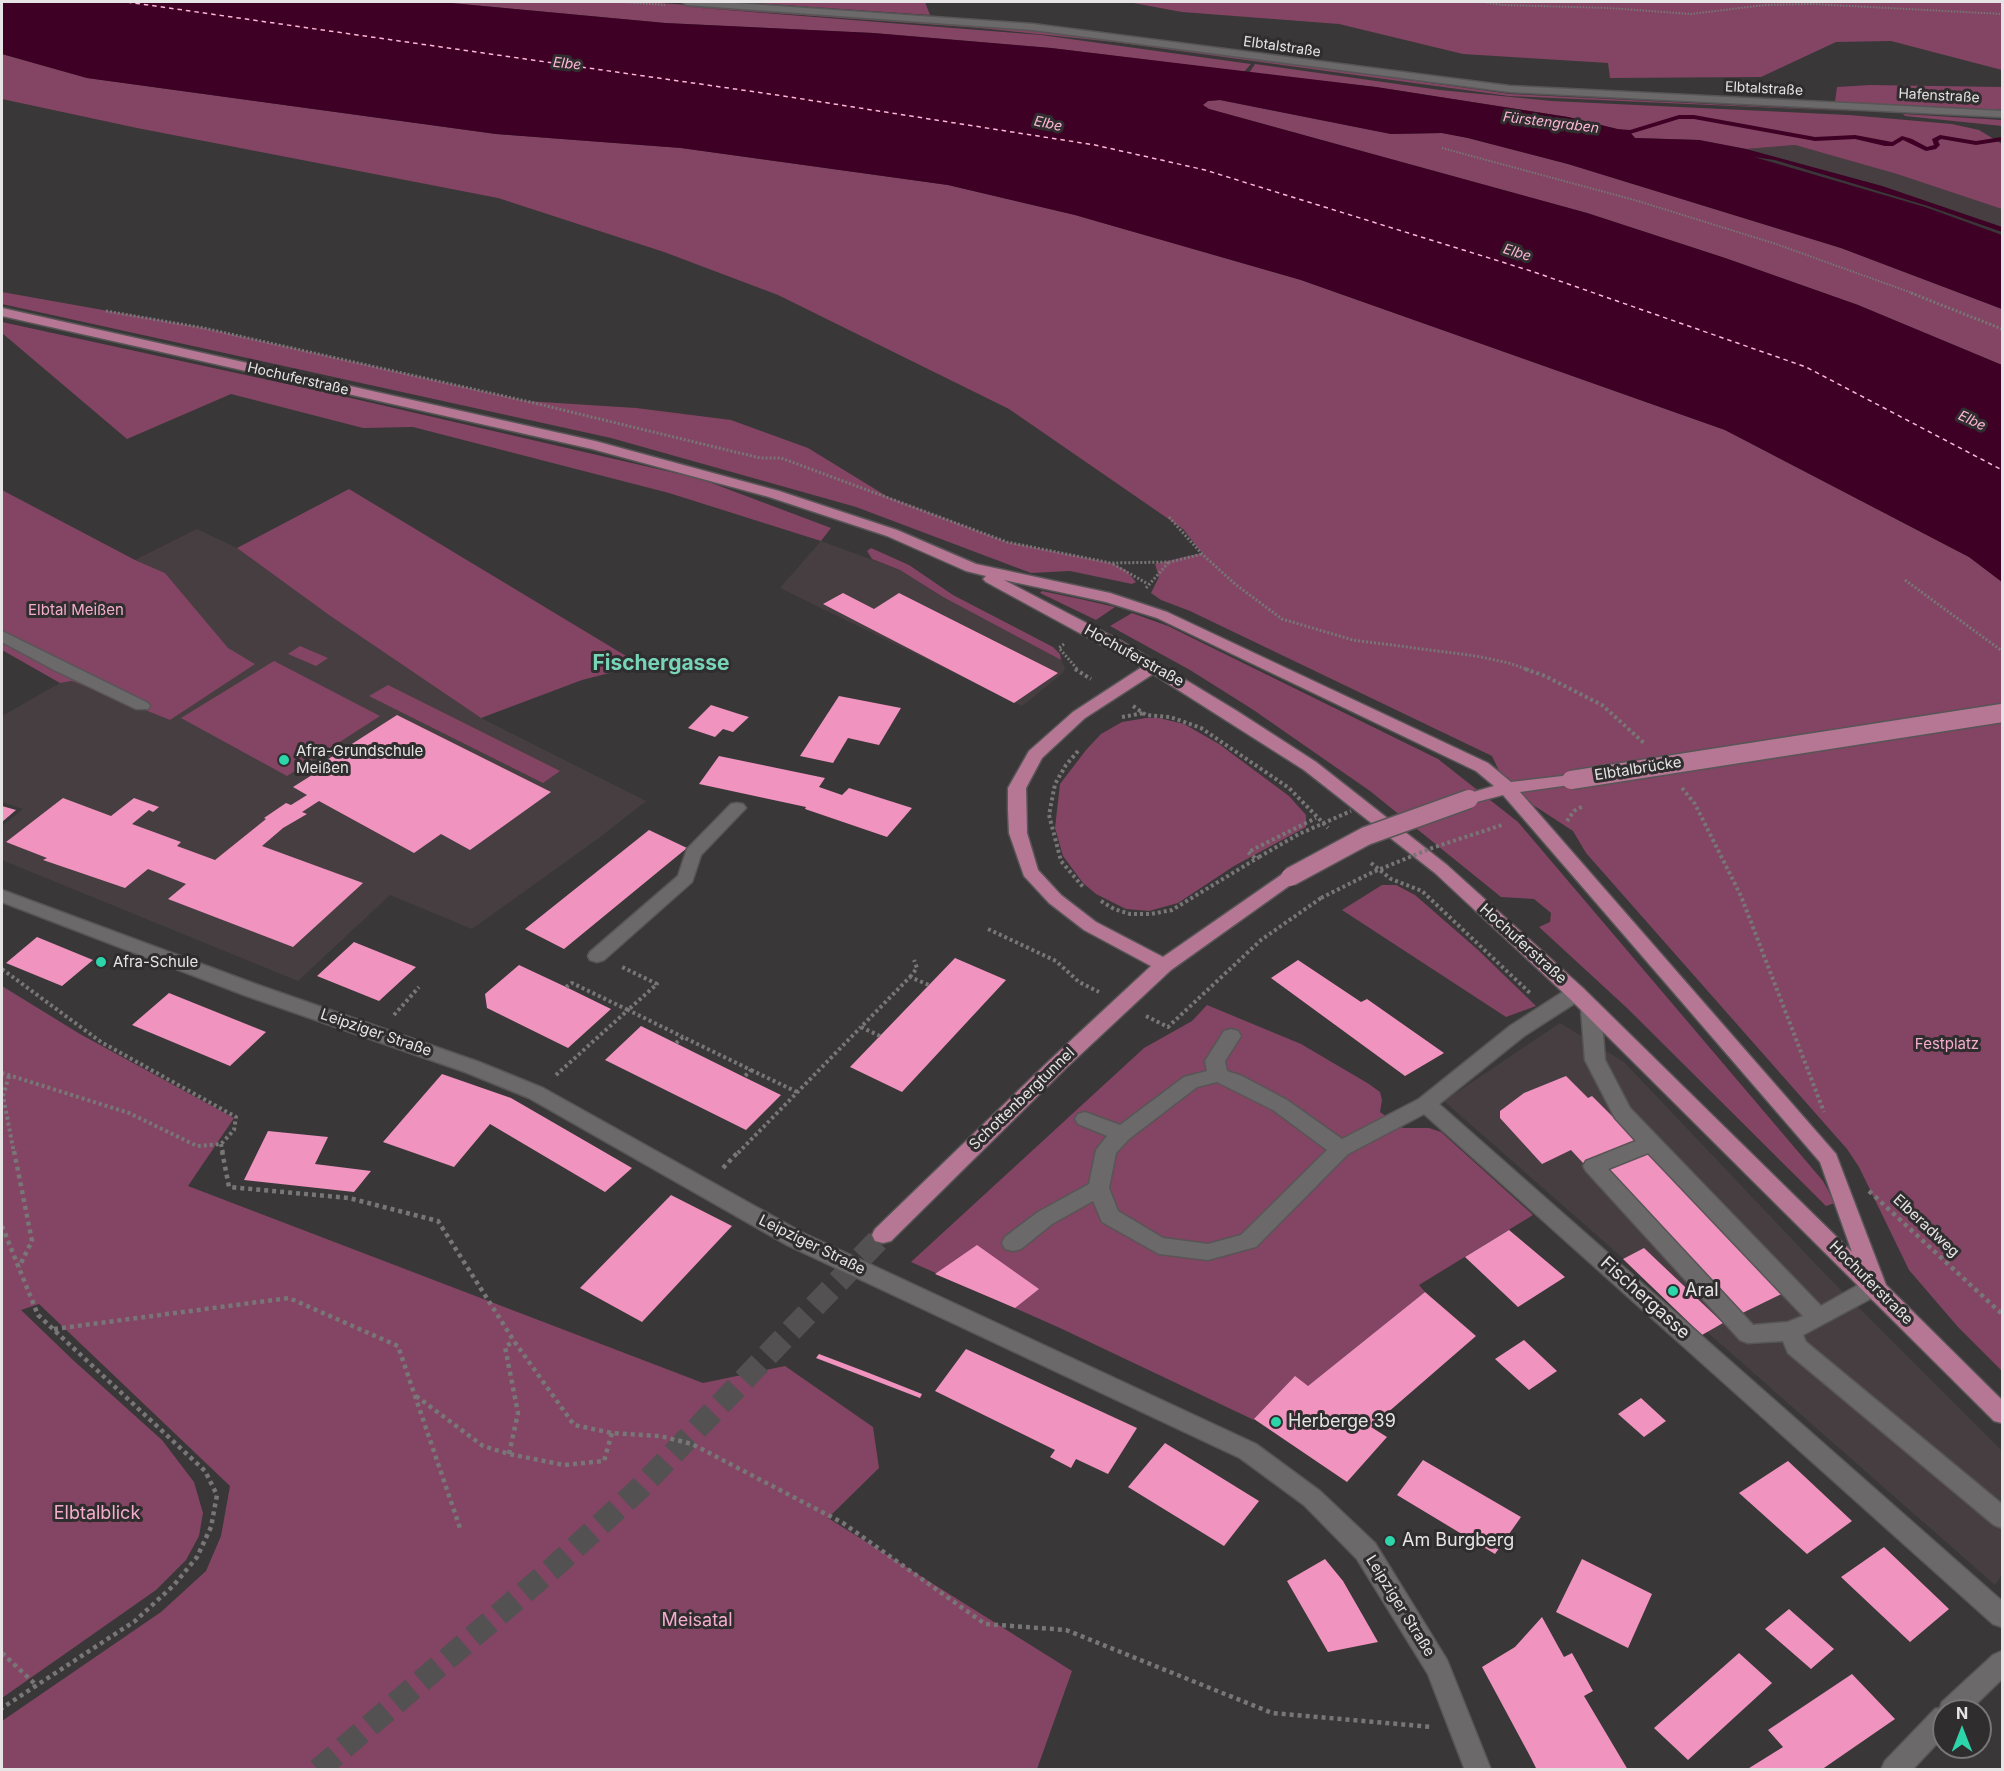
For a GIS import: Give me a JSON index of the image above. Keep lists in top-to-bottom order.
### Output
{
  "streets": {
    "main road": ["Hochuferstraße", "Elbtalbrücke", "Schottenbergtunnel"],
    "street": [
      "Elbtalstraße",
      "Hafenstraße",
      "Leipziger Straße",
      "Fischergasse"
    ],
    "path": ["Elberadweg"]
  },
  "crossings": [
    ["Elbtalstraße", "Hafenstraße"],
    ["Elbtalbrücke", "Schottenbergtunnel"]
  ],
  "districts": ["Fischergasse"],
  "water": ["Elbe", "Fürstengraben"],
  "parks": [
    "Elbtal Meißen",
    "Festplatz",
    "Elbtalblick",
    "Meisatal"
  ],
  "places": [
    "Afra-Grundschule Meißen",
    "Afra-Schule",
    "Aral",
    "Herberge 39",
    "Am Burgberg"
  ],
  "north": "top"
}
